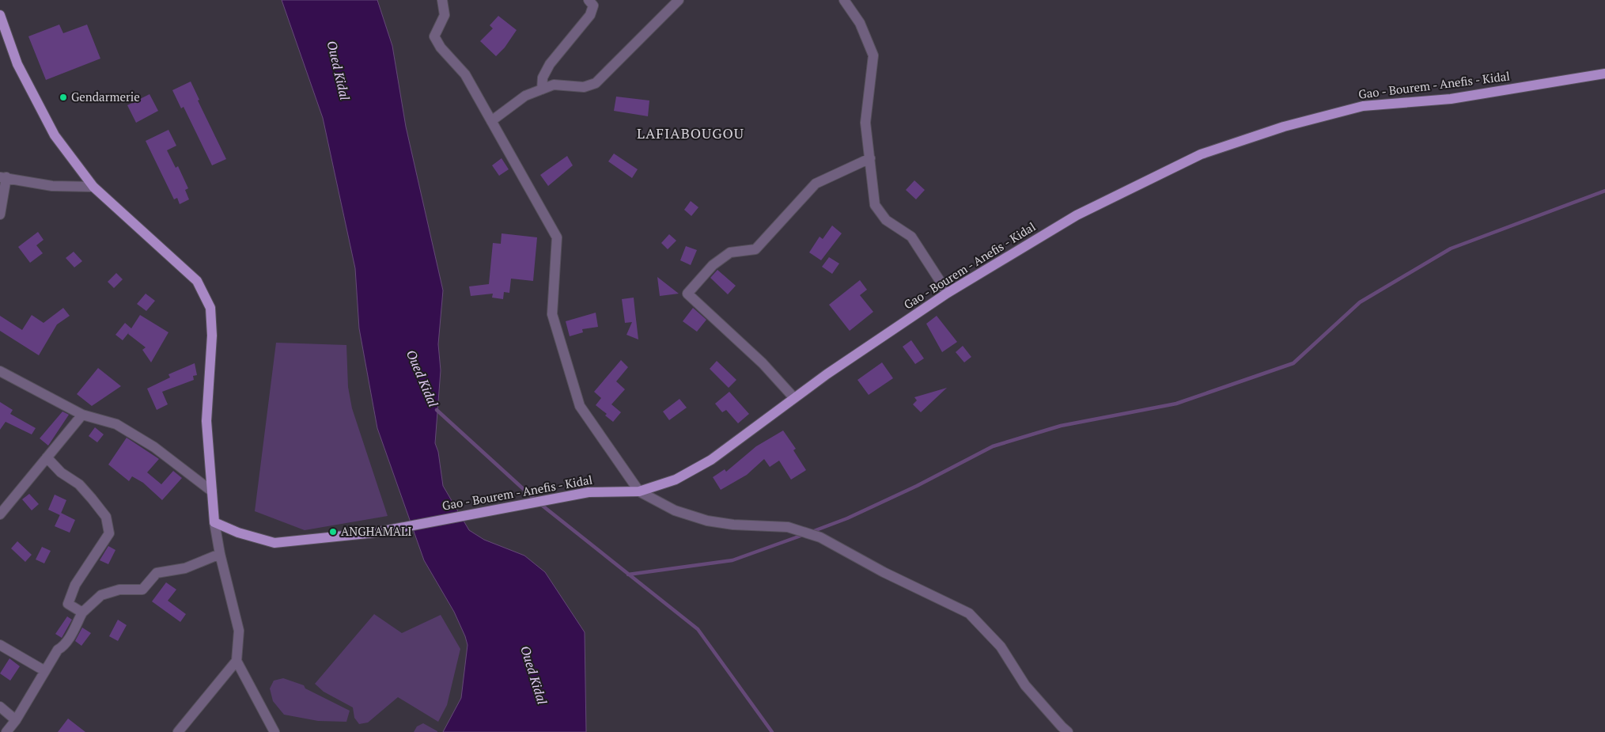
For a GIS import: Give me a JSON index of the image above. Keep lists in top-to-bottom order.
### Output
{
  "streets": {
    "main road": ["Gao - Bourem - Anefis - Kidal"]
  },
  "districts": ["LAFIABOUGOU"],
  "water": ["Oued Kidal"],
  "places": ["Gendarmerie", "ANGHAMALI"]
}
